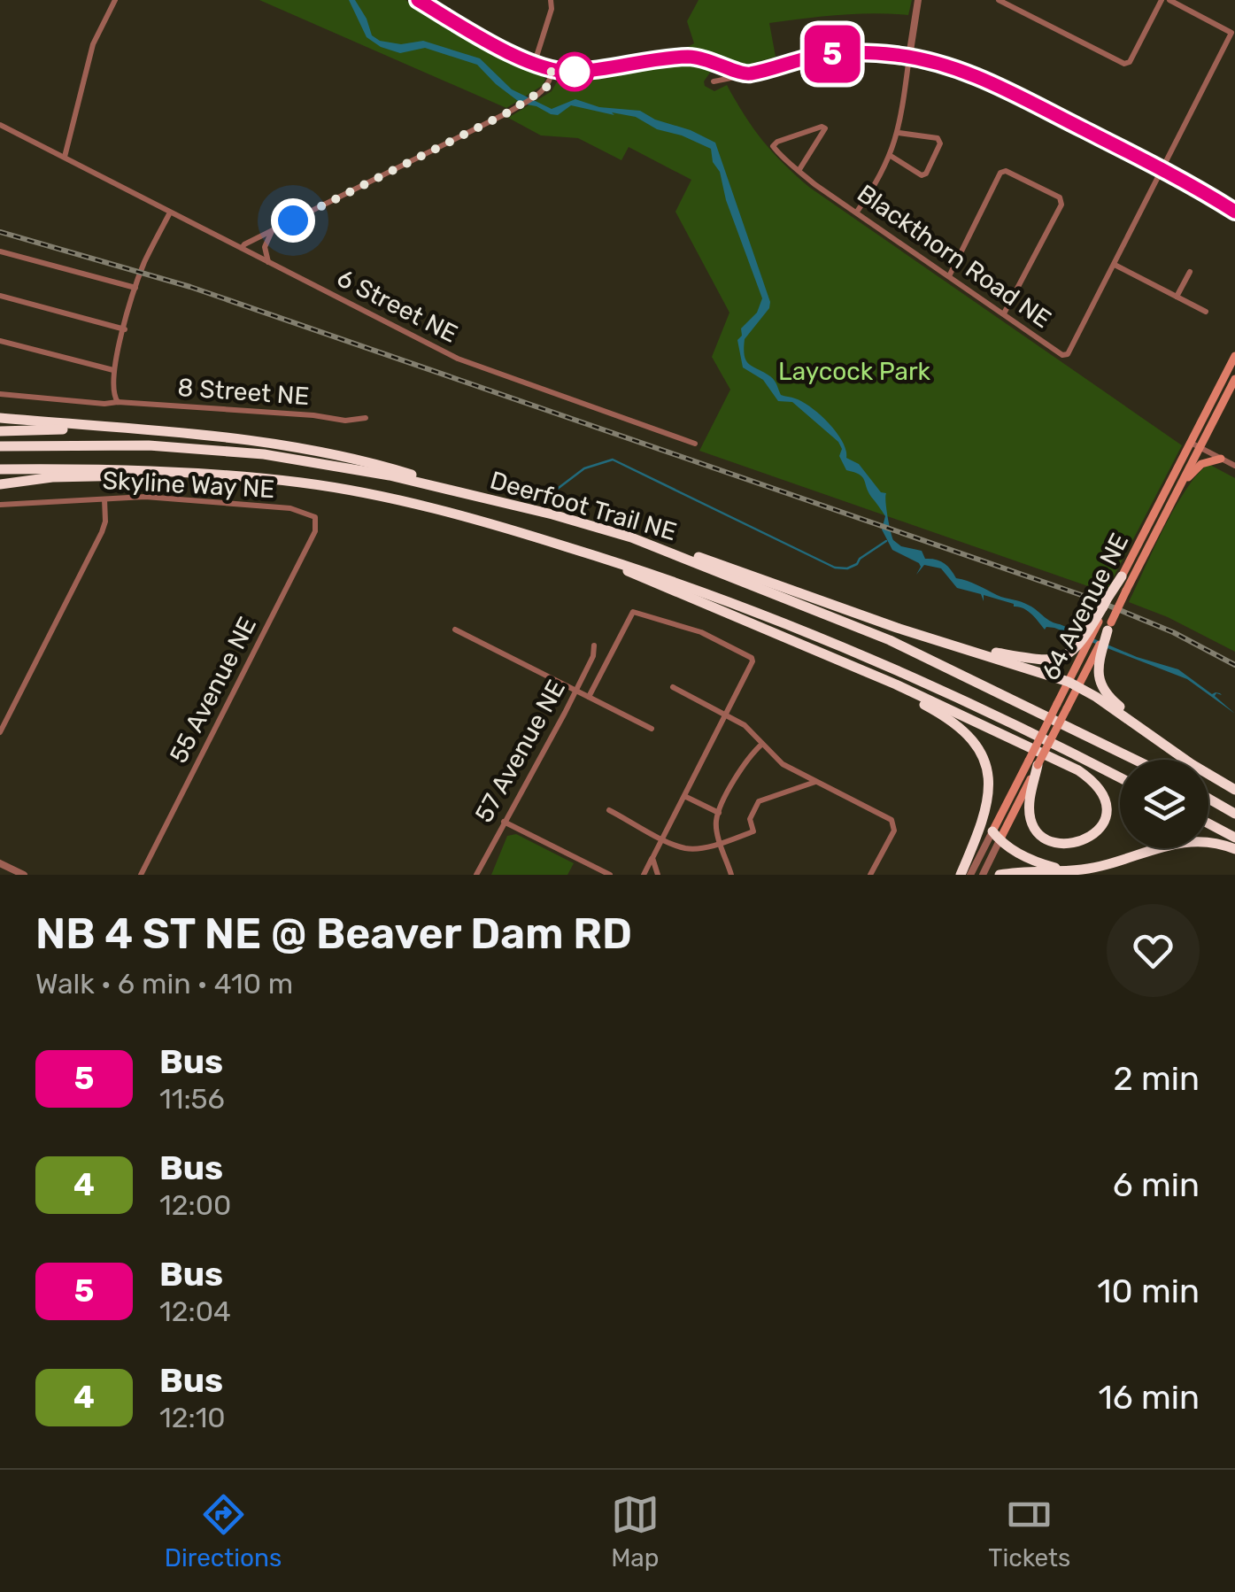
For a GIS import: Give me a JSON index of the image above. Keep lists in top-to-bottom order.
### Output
{
  "streets": {
    "highway": ["Deerfoot Trail NE"],
    "main road": ["64 Avenue NE"],
    "street": [
      "Blackthorn Road NE",
      "6 Street NE",
      "8 Street NE",
      "Skyline Way NE",
      "55 Avenue NE",
      "57 Avenue NE"
    ]
  },
  "crossings": [
    ["Skyline Way NE", "55 Avenue NE"]
  ],
  "parks": ["Laycock Park"],
  "lines": ["bus line 5"],
  "page": {
    "on_map": "5",
    "heading": ["NB 4 ST NE @ Beaver Dam RD", "Walk · 6 min · 410 m"],
    "list": [
      {
        "mark": "5",
        "name": "Bus",
        "note": "11:56",
        "value": "2 min"
      },
      {
        "mark": "4",
        "name": "Bus",
        "note": "12:00",
        "value": "6 min"
      },
      {
        "mark": "5",
        "name": "Bus",
        "note": "12:04",
        "value": "10 min"
      },
      {
        "mark": "4",
        "name": "Bus",
        "note": "12:10",
        "value": "16 min"
      }
    ],
    "tabs": ["Directions", "Map", "Tickets"]
  }
}
